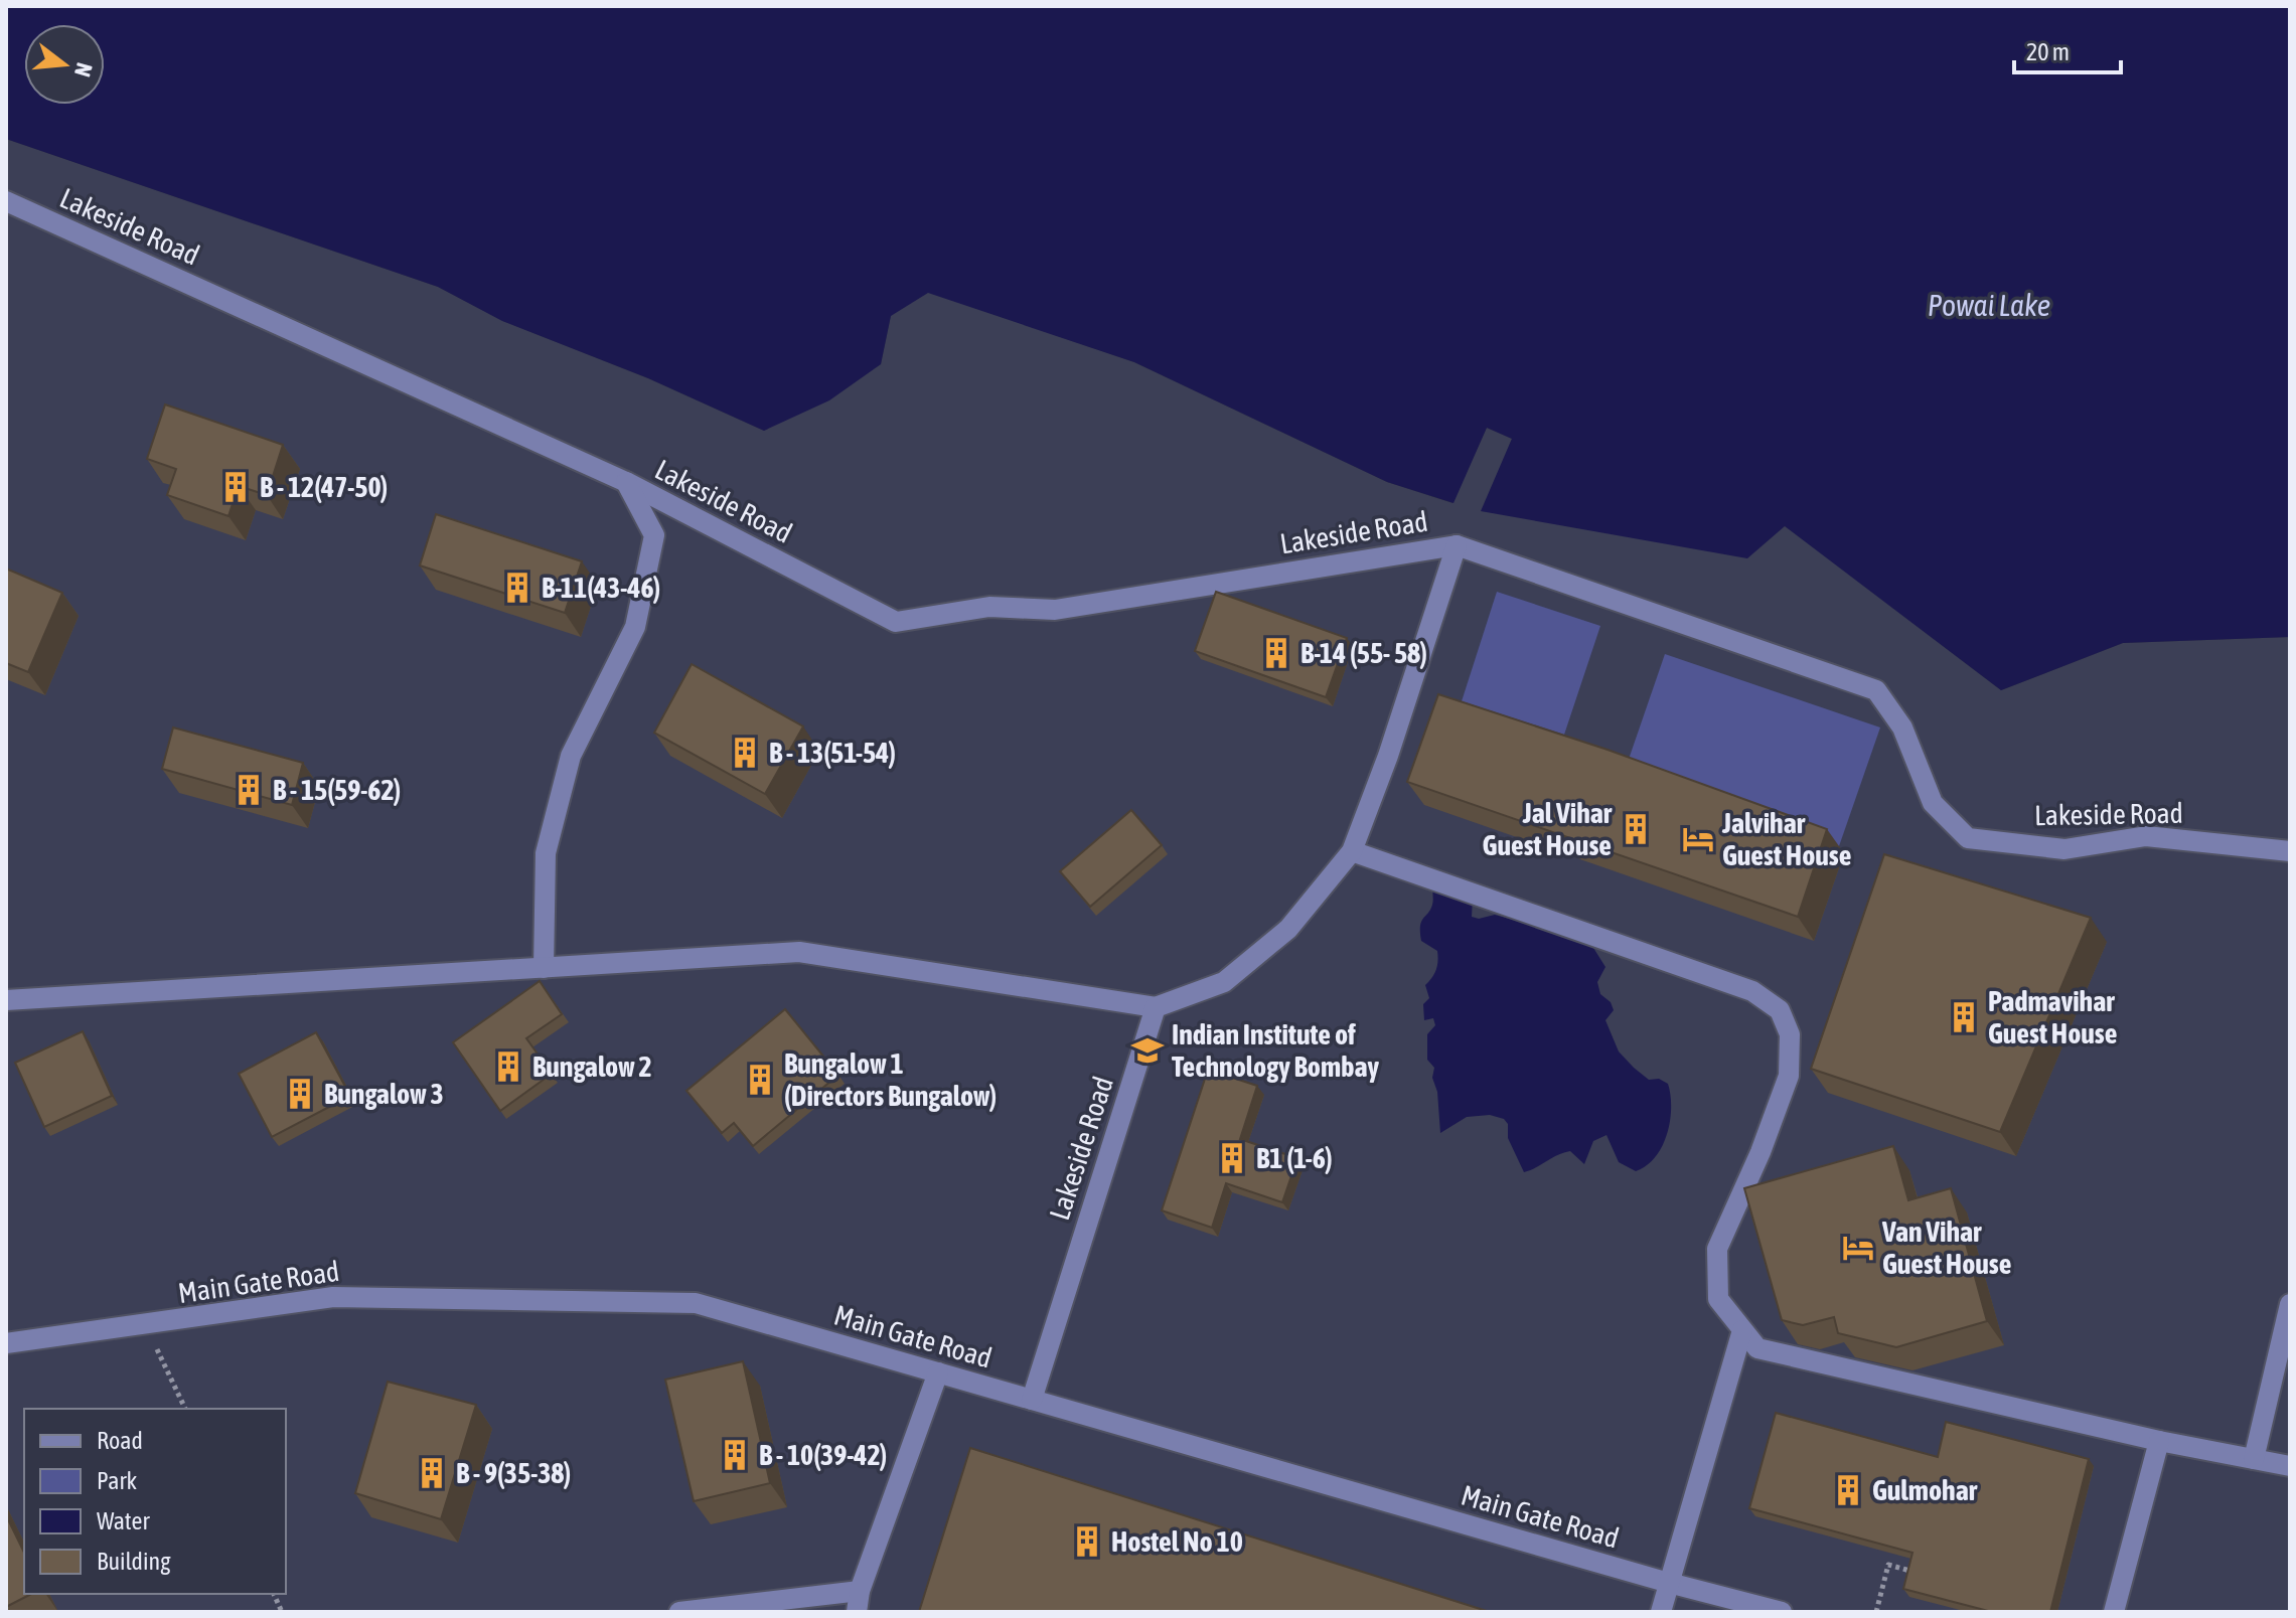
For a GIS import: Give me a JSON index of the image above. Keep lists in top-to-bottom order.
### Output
{
  "streets": {
    "lane": ["Lakeside Road", "Main Gate Road"]
  },
  "crossings": [
    ["Lakeside Road", "Main Gate Road"]
  ],
  "water": ["Powai Lake"],
  "places": {
    "building": [
      "B - 12(47-50)",
      "B-11(43-46)",
      "B-14 (55- 58)",
      "B - 13(51-54)",
      "B - 15(59-62)",
      "Jal Vihar Guest House",
      "Padmavihar Guest House",
      "Bungalow 2",
      "Bungalow 1 (Directors Bungalow)",
      "Bungalow 3",
      "B1 (1-6)",
      "B - 10(39-42)",
      "B - 9(35-38)",
      "Gulmohar",
      "Hostel No 10"
    ],
    "hotel": ["Jalvihar Guest House", "Van Vihar Guest House"],
    "school or university": ["Indian Institute of Technology Bombay"]
  },
  "legend": [
    "Road",
    "Park",
    "Water",
    "Building"
  ],
  "scale_bar": "20 m",
  "north": "right"
}
